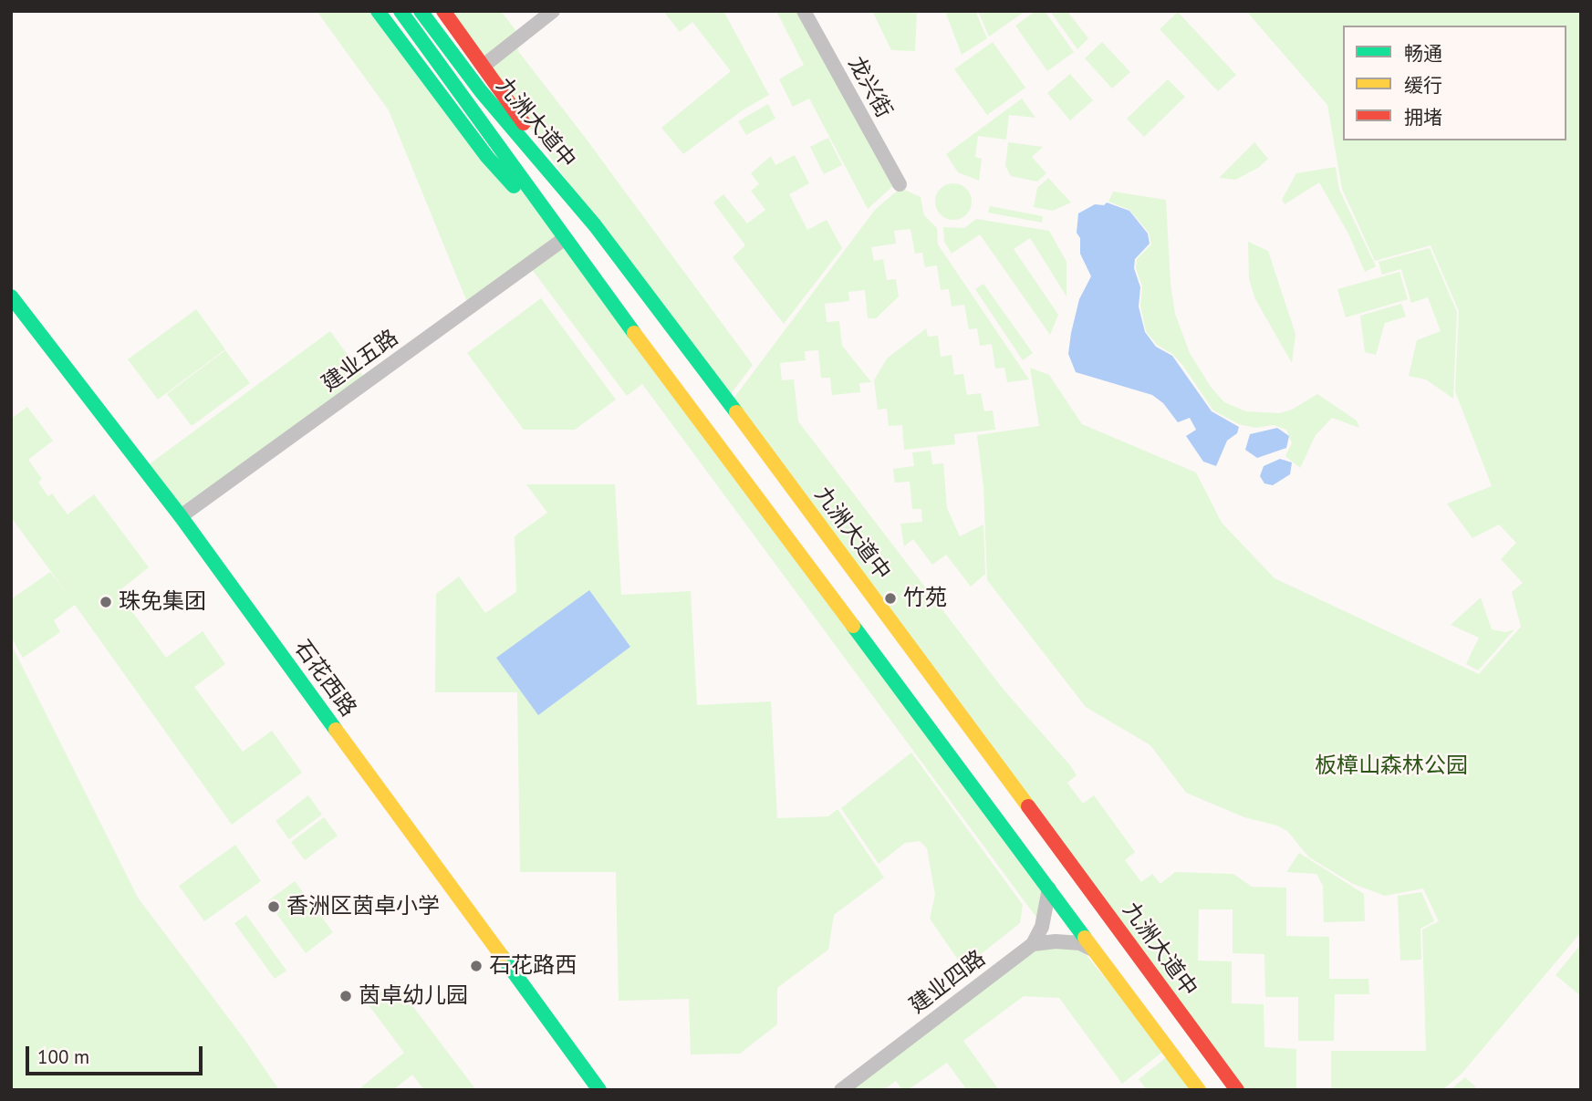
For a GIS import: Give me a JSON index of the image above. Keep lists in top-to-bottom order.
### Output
{
  "streets": {
    "main road": ["九洲大道中", "石花西路"],
    "street": ["龙兴街", "建业五路", "建业四路"]
  },
  "crossings": [
    ["九洲大道中", "建业五路"],
    ["建业五路", "石花西路"]
  ],
  "parks": ["板樟山森林公园"],
  "places": [
    "竹苑",
    "珠免集团",
    "香洲区茵卓小学",
    "石花路西",
    "茵卓幼儿园"
  ],
  "legend": ["畅通", "缓行", "拥堵"],
  "scale_bar": "100 m"
}
